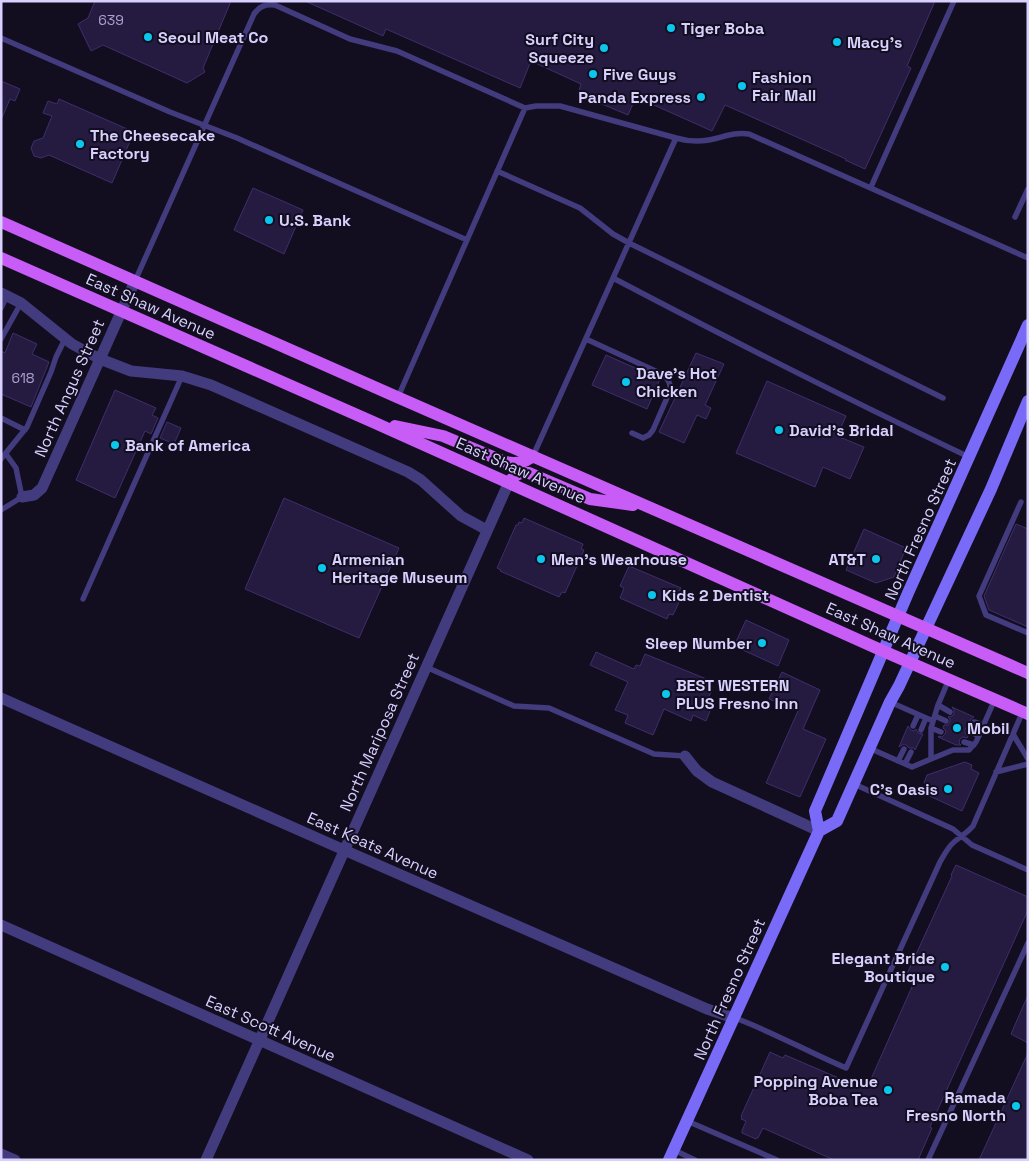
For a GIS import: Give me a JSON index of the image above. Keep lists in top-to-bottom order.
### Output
{
  "streets": {
    "main road": ["East Shaw Avenue", "North Fresno Street"],
    "street": [
      "North Angus Street",
      "North Mariposa Street",
      "East Keats Avenue",
      "East Scott Avenue"
    ]
  },
  "crossings": [
    ["East Shaw Avenue", "North Angus Street"],
    ["East Shaw Avenue", "North Fresno Street"],
    ["East Shaw Avenue", "North Mariposa Street"],
    ["North Fresno Street", "East Keats Avenue"],
    ["North Mariposa Street", "East Keats Avenue"],
    ["North Mariposa Street", "East Scott Avenue"]
  ],
  "places": [
    "Tiger Boba",
    "Seoul Meat Co",
    "Macy's",
    "Surf City Squeeze",
    "Five Guys",
    "Fashion Fair Mall",
    "Panda Express",
    "The Cheesecake Factory",
    "U.S. Bank",
    "Dave's Hot Chicken",
    "David's Bridal",
    "Bank of America",
    "Men's Wearhouse",
    "AT&T",
    "Armenian Heritage Museum",
    "Kids 2 Dentist",
    "Sleep Number",
    "BEST WESTERN PLUS Fresno Inn",
    "Mobil",
    "C's Oasis",
    "Elegant Bride Boutique",
    "Popping Avenue Boba Tea",
    "Ramada Fresno North"
  ],
  "house_numbers": ["639", "618"]
}
